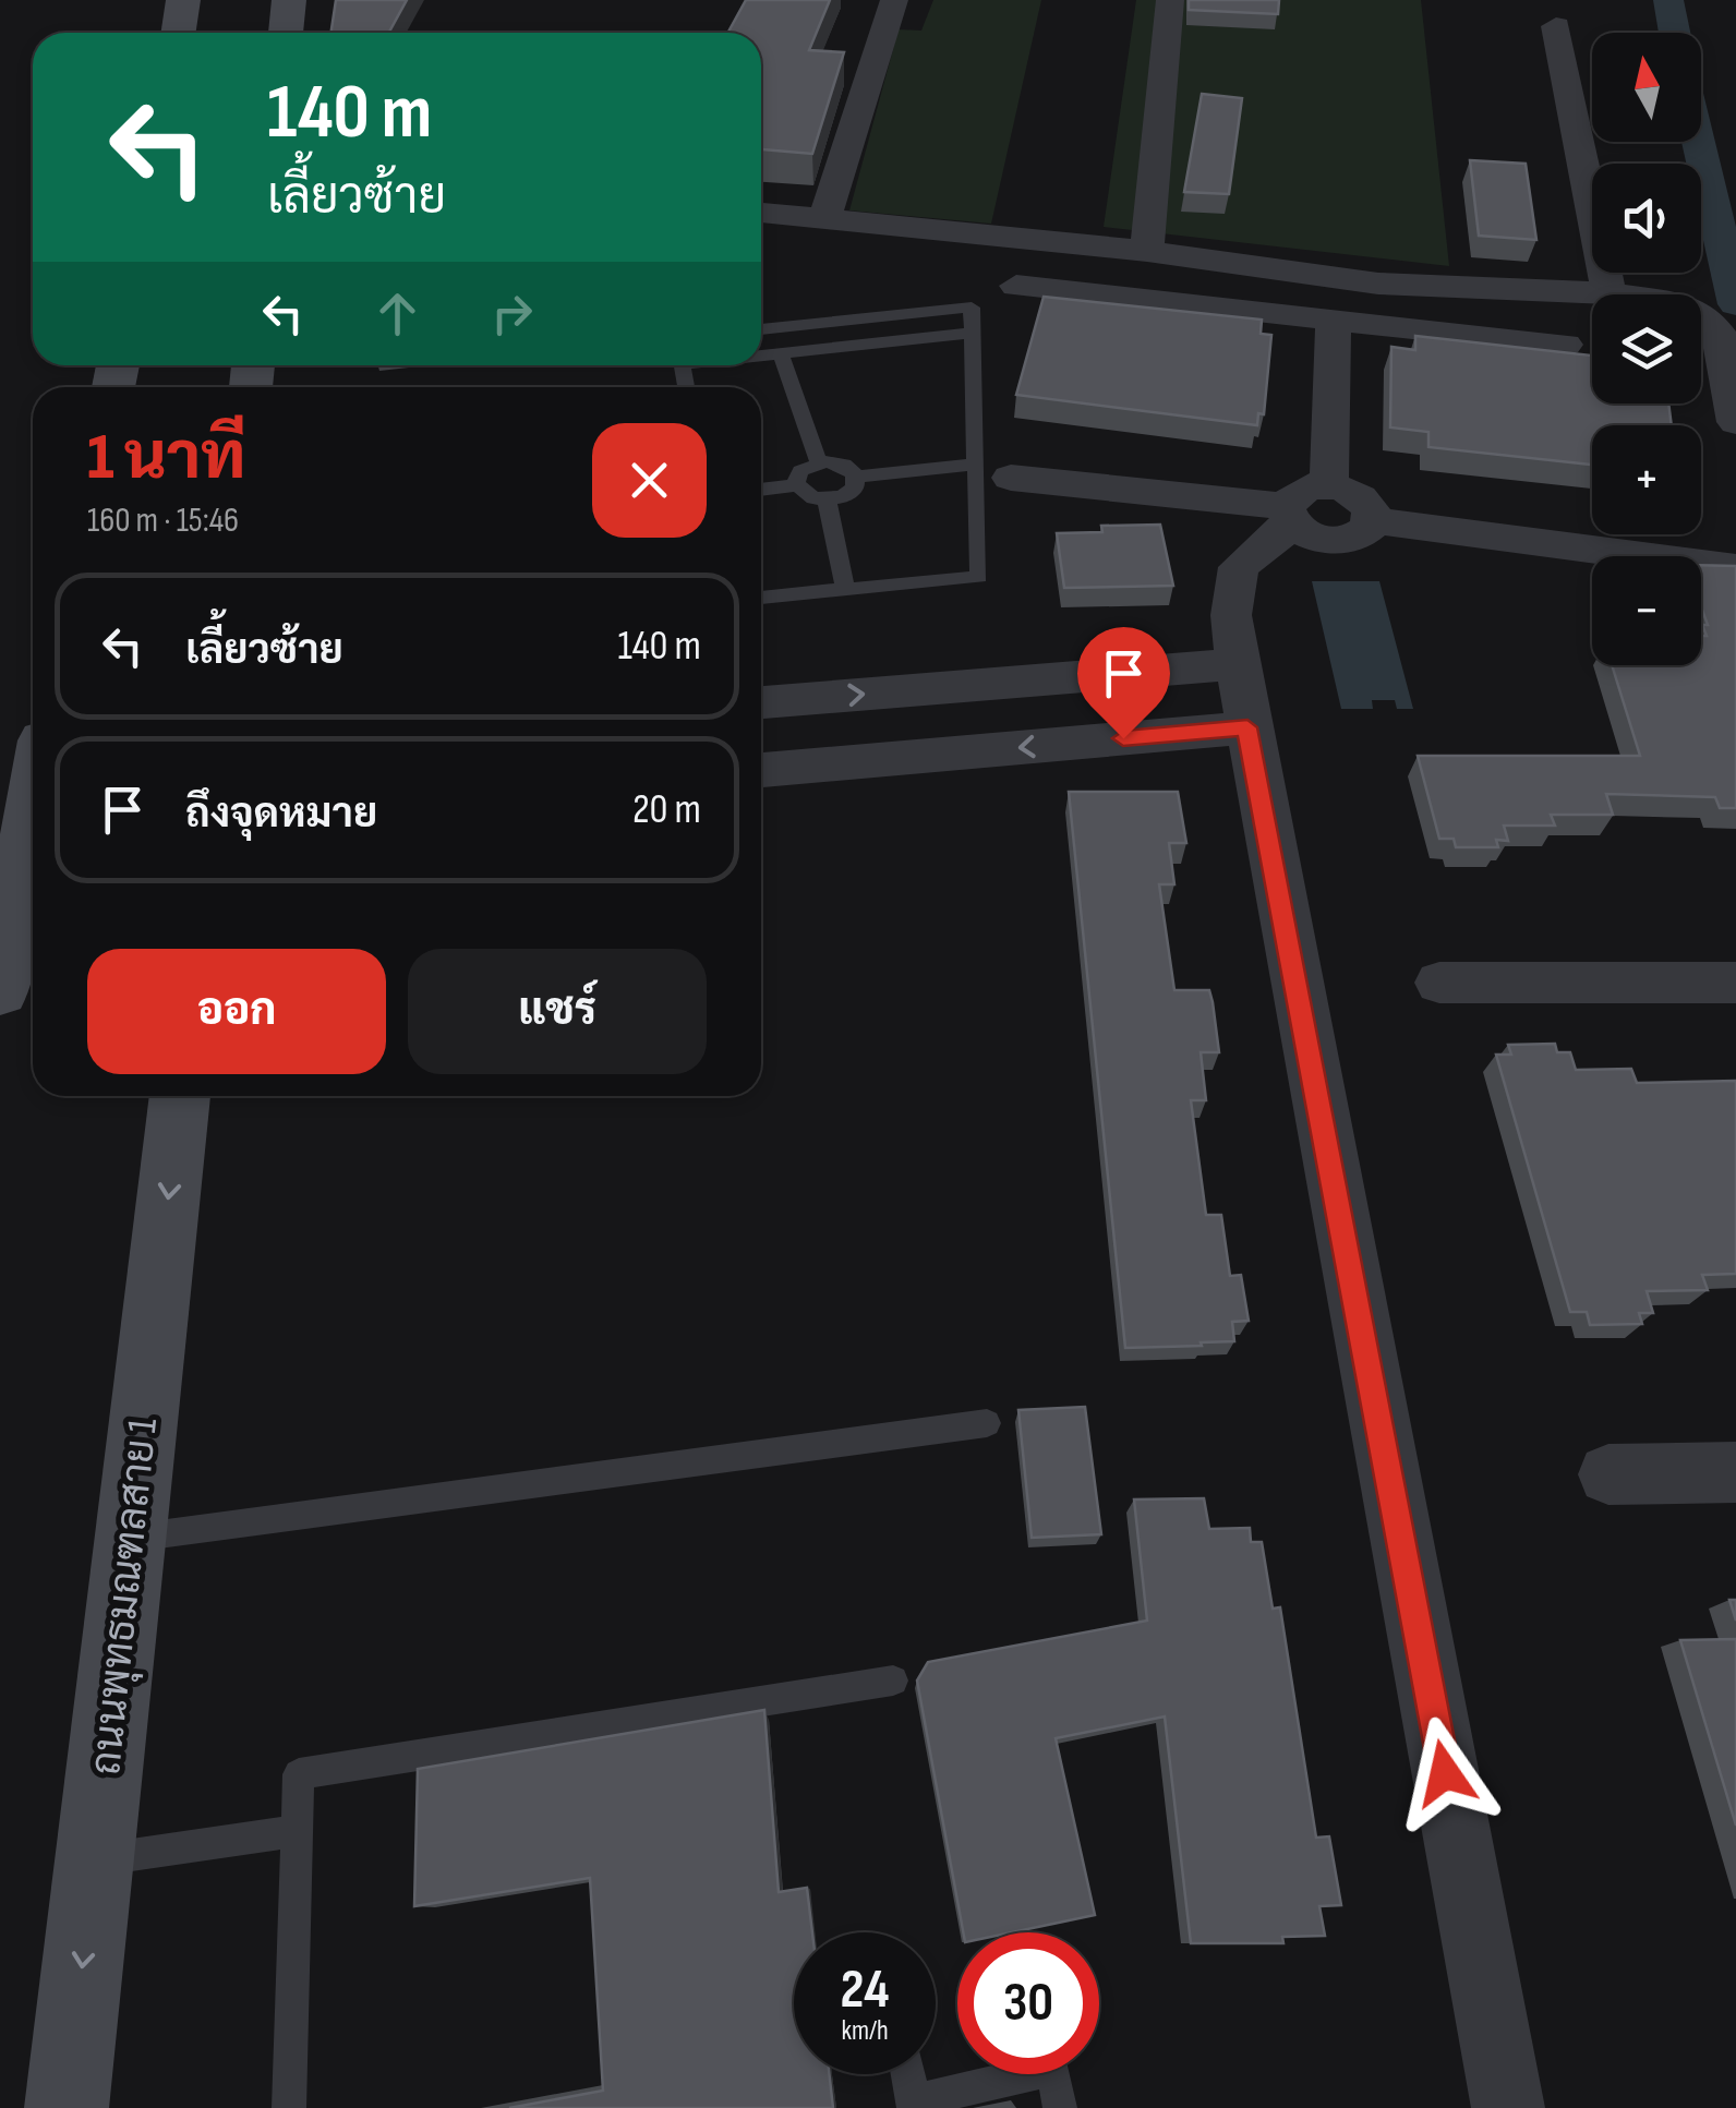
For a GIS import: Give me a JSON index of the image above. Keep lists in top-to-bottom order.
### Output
{
  "streets": {
    "main road": ["ถนนพุทธมณฑลสาย 1"]
  },
  "one_way": ["ถนนพุทธมณฑลสาย 1"],
  "north": "top",
  "page": {
    "map_buttons": ["+", "−"],
    "turn": ["140 m", "เลี้ยวซ้าย"],
    "heading": ["1 นาที", "160 m · 15:46"],
    "list": [
      {
        "name": "เลี้ยวซ้าย",
        "value": "140 m"
      },
      {
        "name": "ถึงจุดหมาย",
        "value": "20 m"
      }
    ],
    "buttons": ["ออก", "แชร์"],
    "speed": "24 km/h",
    "limit": "30"
  }
}
